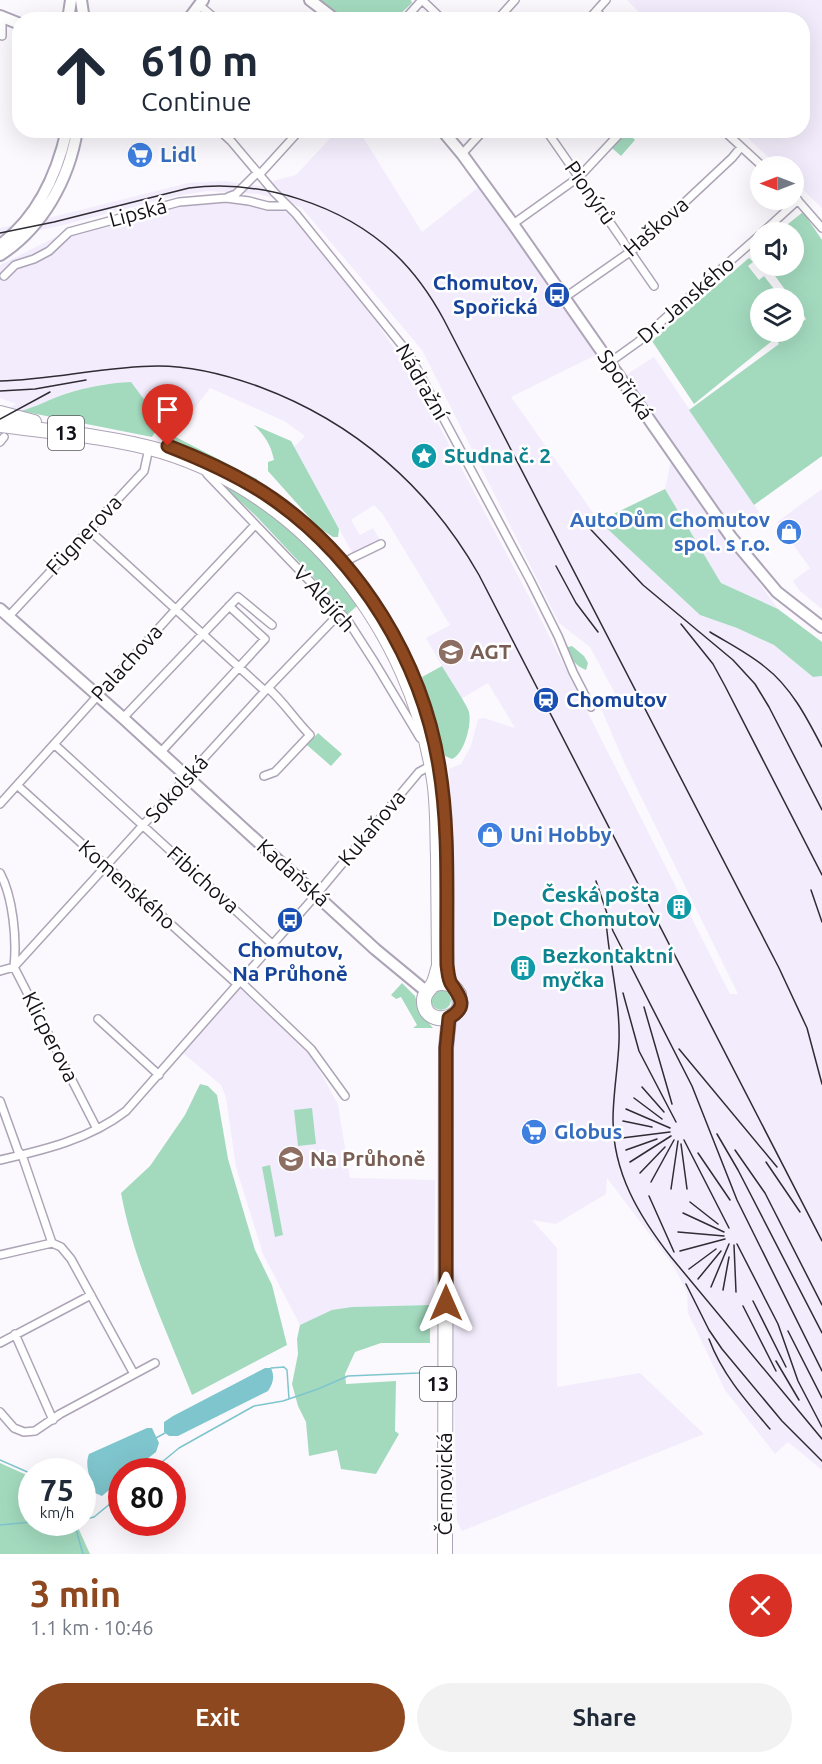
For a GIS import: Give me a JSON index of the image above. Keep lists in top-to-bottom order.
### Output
{
  "streets": {
    "highway": ["13", "Černovická"],
    "street": [
      "Pionýrů",
      "Lipská",
      "Haškova",
      "Dr. Janského",
      "Nádražní",
      "Spořická",
      "Fügnerova",
      "V Alejích",
      "Palachova",
      "Sokolská",
      "Kukaňova",
      "Kadaňská",
      "Fibichova",
      "Komenského",
      "Klicperova"
    ]
  },
  "crossings": [
    ["Pionýrů", "Haškova"],
    ["Lipská", "Nádražní"],
    ["Haškova", "Spořická"],
    ["Dr. Janského", "Spořická"],
    ["13", "Fügnerova"],
    ["13", "Kukaňova"],
    ["13", "Černovická"],
    ["Fügnerova", "Kadaňská"],
    ["V Alejích", "Palachova"],
    ["V Alejích", "Sokolská"],
    ["Palachova", "Kadaňská"],
    ["Palachova", "Fibichova"],
    ["Palachova", "Komenského"],
    ["Sokolská", "Kadaňská"],
    ["Sokolská", "Fibichova"],
    ["Sokolská", "Komenského"],
    ["Sokolská", "Klicperova"],
    ["Kukaňova", "Kadaňská"],
    ["Kukaňova", "Černovická"],
    ["Kadaňská", "Černovická"]
  ],
  "places": {
    "supermarket": ["Lidl", "Globus"],
    "bus stop": ["Chomutov, Spořická", "Chomutov, Na Průhoně"],
    "place": ["Studna č. 2"],
    "shop": ["AutoDům Chomutov spol. s r.o.", "Uni Hobby"],
    "school or university": ["AGT", "Na Průhoně"],
    "station": ["Chomutov"],
    "building": ["Česká pošta Depot Chomutov", "Bezkontaktní myčka"]
  },
  "north": "left",
  "page": {
    "turn": ["610 m", "Continue"],
    "speed": "75 km/h",
    "limit": "80",
    "heading": ["3 min", "1.1 km · 10:46"],
    "buttons": ["Exit", "Share"]
  }
}
